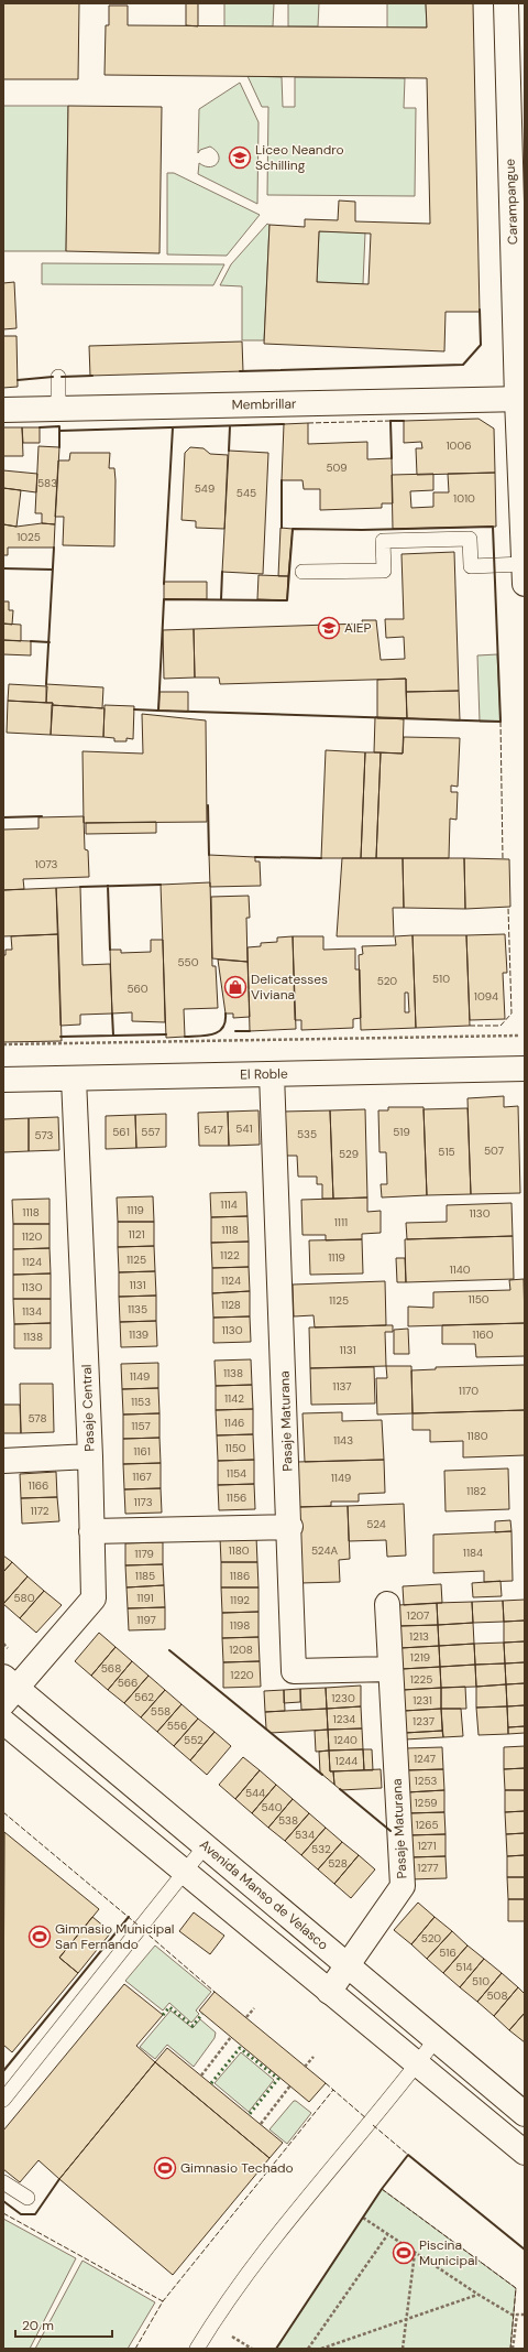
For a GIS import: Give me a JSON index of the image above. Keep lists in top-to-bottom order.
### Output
{
  "streets": {
    "street": [
      "Carampangue",
      "Membrillar",
      "El Roble",
      "Pasaje Central",
      "Pasaje Maturana",
      "Avenida Manso de Velasco"
    ]
  },
  "crossings": [
    ["Carampangue", "Membrillar"],
    ["El Roble", "Pasaje Central"],
    ["El Roble", "Pasaje Maturana"],
    ["Pasaje Central", "Avenida Manso de Velasco"],
    ["Pasaje Maturana", "Avenida Manso de Velasco"]
  ],
  "places": {
    "school or university": ["Liceo Neandro Schilling", "AIEP"],
    "shop": ["Delicatesses Viviana"],
    "sports": ["Gimnasio Municipal San Fernando", "Gimnasio Techado", "Piscina Municipal"]
  },
  "house_numbers": [
    "1006",
    "509",
    "583",
    "549",
    "545",
    "1010",
    "1025",
    "1073",
    "550",
    "510",
    "520",
    "560",
    "1094",
    "541",
    "547",
    "561",
    "557",
    "519",
    "535",
    "573",
    "507",
    "515",
    "529",
    "1114",
    "1119",
    "1118",
    "1130",
    "1111",
    "1118",
    "1121",
    "1120",
    "1122",
    "1119",
    "1125",
    "1124",
    "1140",
    "1124",
    "1131",
    "1130",
    "1150",
    "1125",
    "1128",
    "1135",
    "1134",
    "1130",
    "1139",
    "1160",
    "1138",
    "1131",
    "1138",
    "1149",
    "1137",
    "1170",
    "1142",
    "1153",
    "578",
    "1146",
    "1157",
    "1180",
    "1143",
    "1150",
    "1161",
    "1154",
    "1167",
    "1149",
    "1166",
    "1182",
    "1156",
    "1173",
    "1172",
    "524",
    "1180",
    "524A",
    "1184",
    "1179",
    "1185",
    "1186",
    "580",
    "1191",
    "1192",
    "1207",
    "1197",
    "1198",
    "1213",
    "1208",
    "1219",
    "568",
    "1220",
    "1225",
    "566",
    "562",
    "1230",
    "1231",
    "558",
    "1234",
    "1237",
    "556",
    "552",
    "1240",
    "1247",
    "1244",
    "1253",
    "544",
    "1259",
    "540",
    "538",
    "1265",
    "534",
    "1271",
    "532",
    "528",
    "1277",
    "520",
    "516",
    "514",
    "510",
    "508"
  ],
  "scale_bar": "20 m"
}
